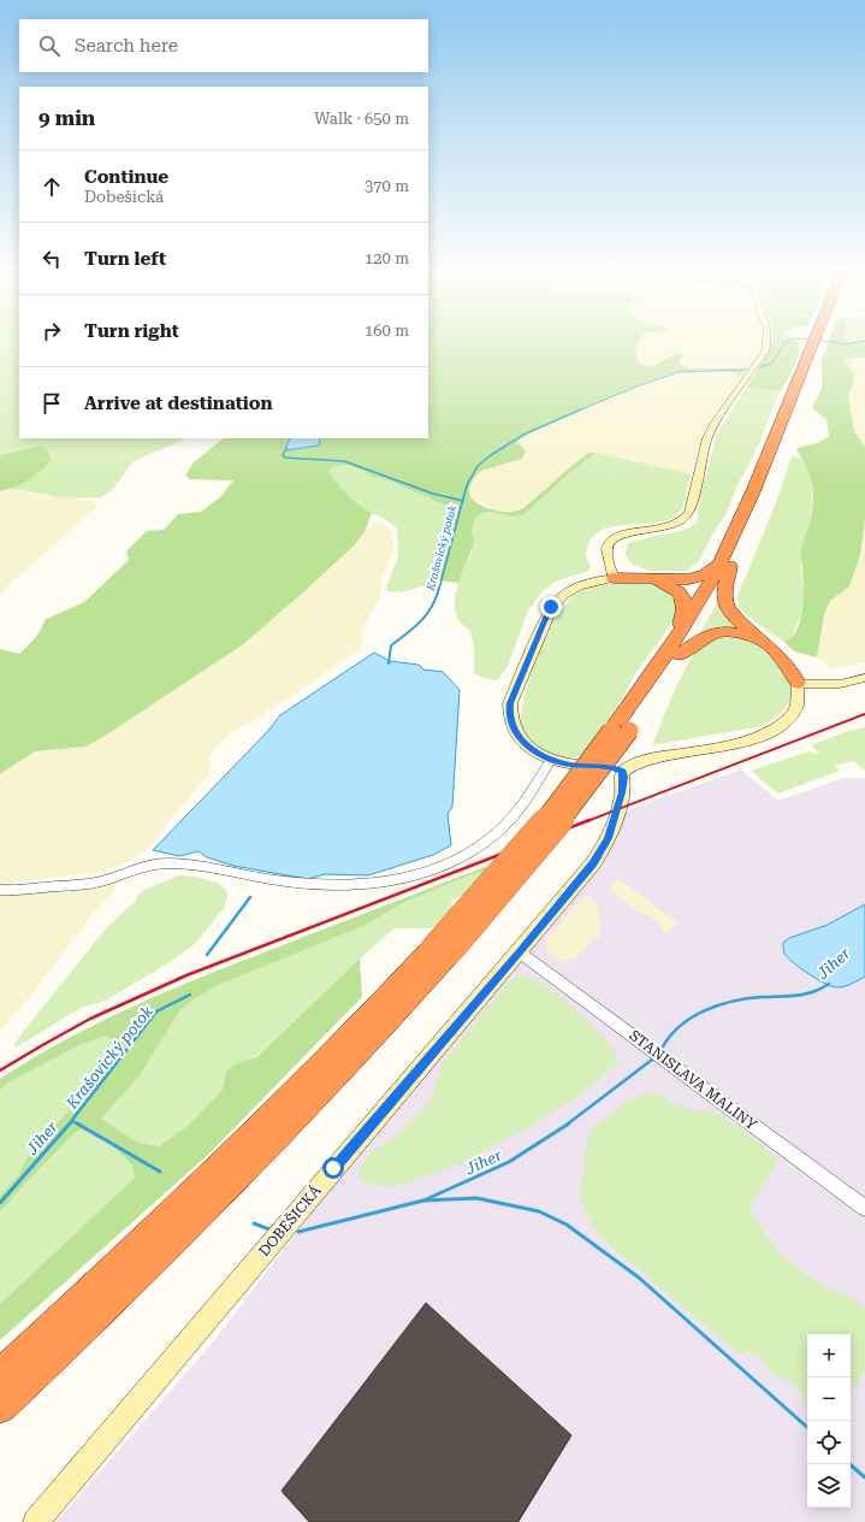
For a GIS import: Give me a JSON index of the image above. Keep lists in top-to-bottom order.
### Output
{
  "streets": {
    "street": ["STANISLAVA MALINY", "DOBEŠICKÁ"]
  },
  "crossings": [
    ["STANISLAVA MALINY", "DOBEŠICKÁ"]
  ],
  "water": ["Krašovický potok", "Jiher"],
  "page": {
    "search": "Search here",
    "heading": ["9 min", "Walk · 650 m"],
    "list": [
      ["Continue", "Dobešická", "370 m"],
      ["Turn left", "120 m"],
      ["Turn right", "160 m"],
      "Arrive at destination"
    ],
    "map_buttons": ["+", "−"]
  }
}
